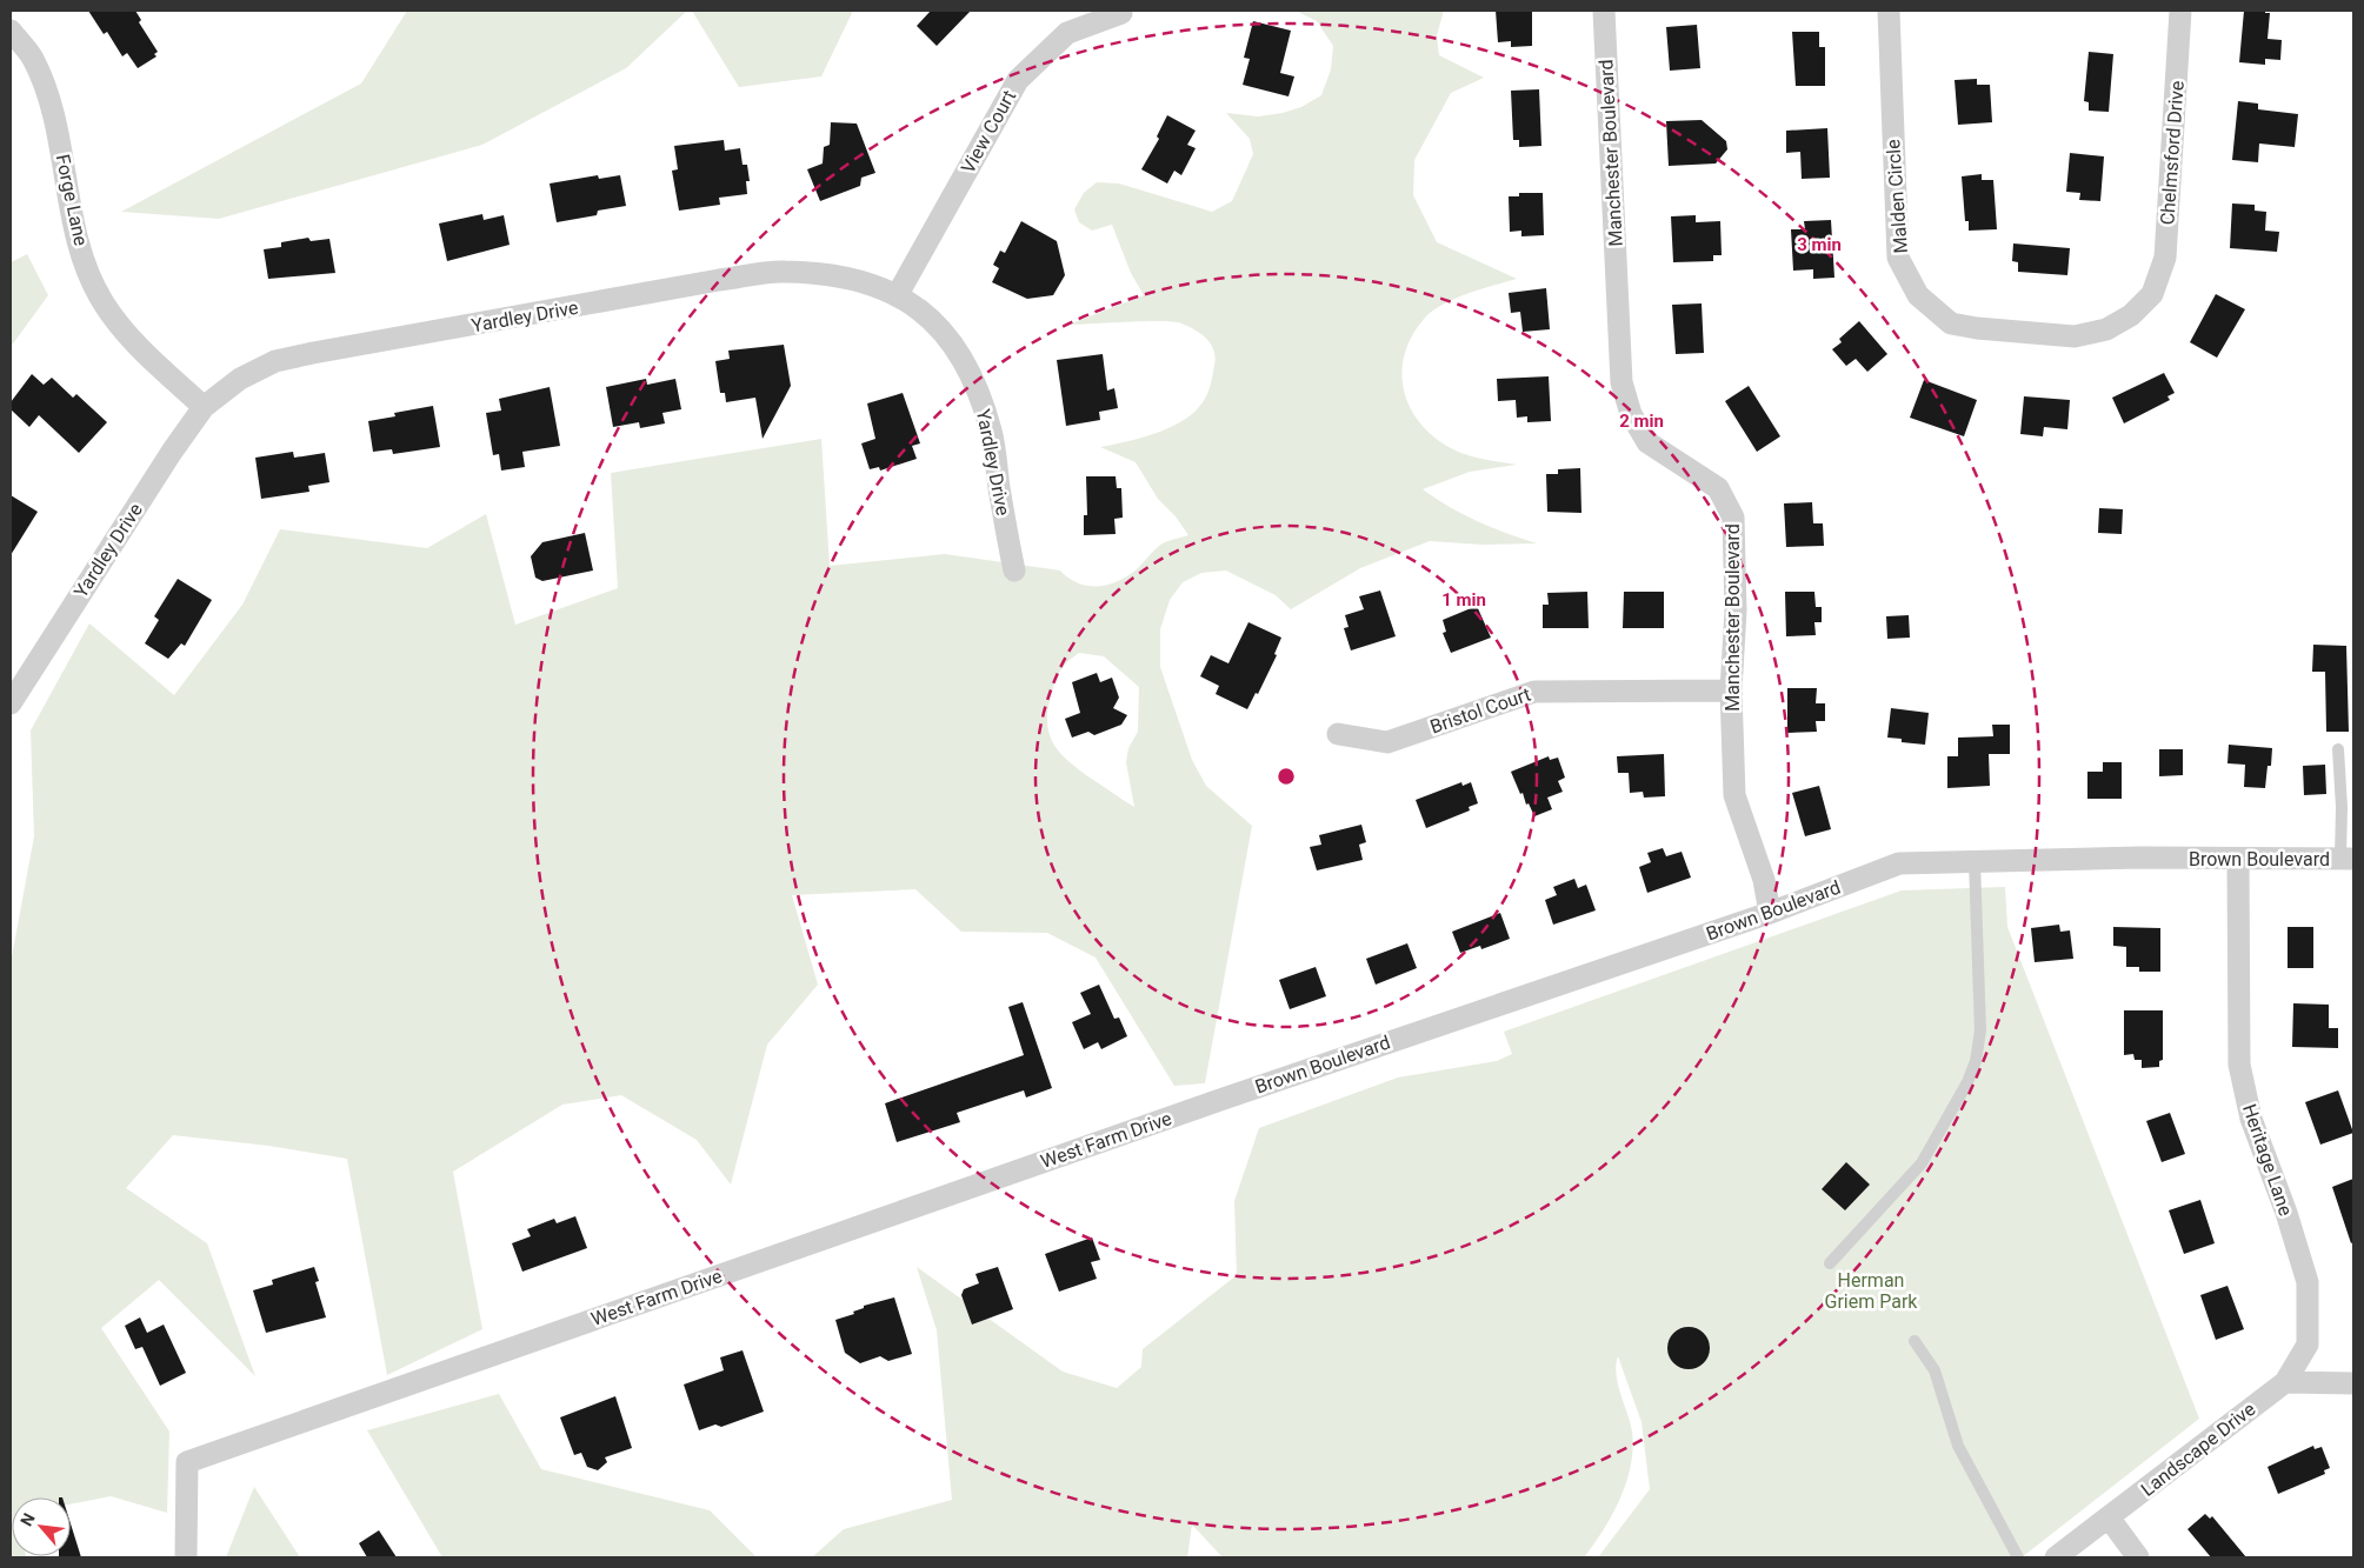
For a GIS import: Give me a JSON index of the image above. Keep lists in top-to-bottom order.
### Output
{
  "streets": {
    "street": [
      "View Court",
      "Manchester Boulevard",
      "Chelmsford Drive",
      "Malden Circle",
      "Forge Lane",
      "Yardley Drive",
      "Bristol Court",
      "Brown Boulevard",
      "West Farm Drive",
      "Heritage Lane",
      "Landscape Drive"
    ]
  },
  "crossings": [
    ["View Court", "Yardley Drive"],
    ["Manchester Boulevard", "Bristol Court"],
    ["Manchester Boulevard", "Brown Boulevard"],
    ["Chelmsford Drive", "Malden Circle"],
    ["Forge Lane", "Yardley Drive"],
    ["Brown Boulevard", "West Farm Drive"],
    ["Brown Boulevard", "Heritage Lane"],
    ["Heritage Lane", "Landscape Drive"]
  ],
  "parks": ["Herman Griem Park"],
  "north": "top left",
  "rings": ["3 min", "2 min", "1 min"]
}
